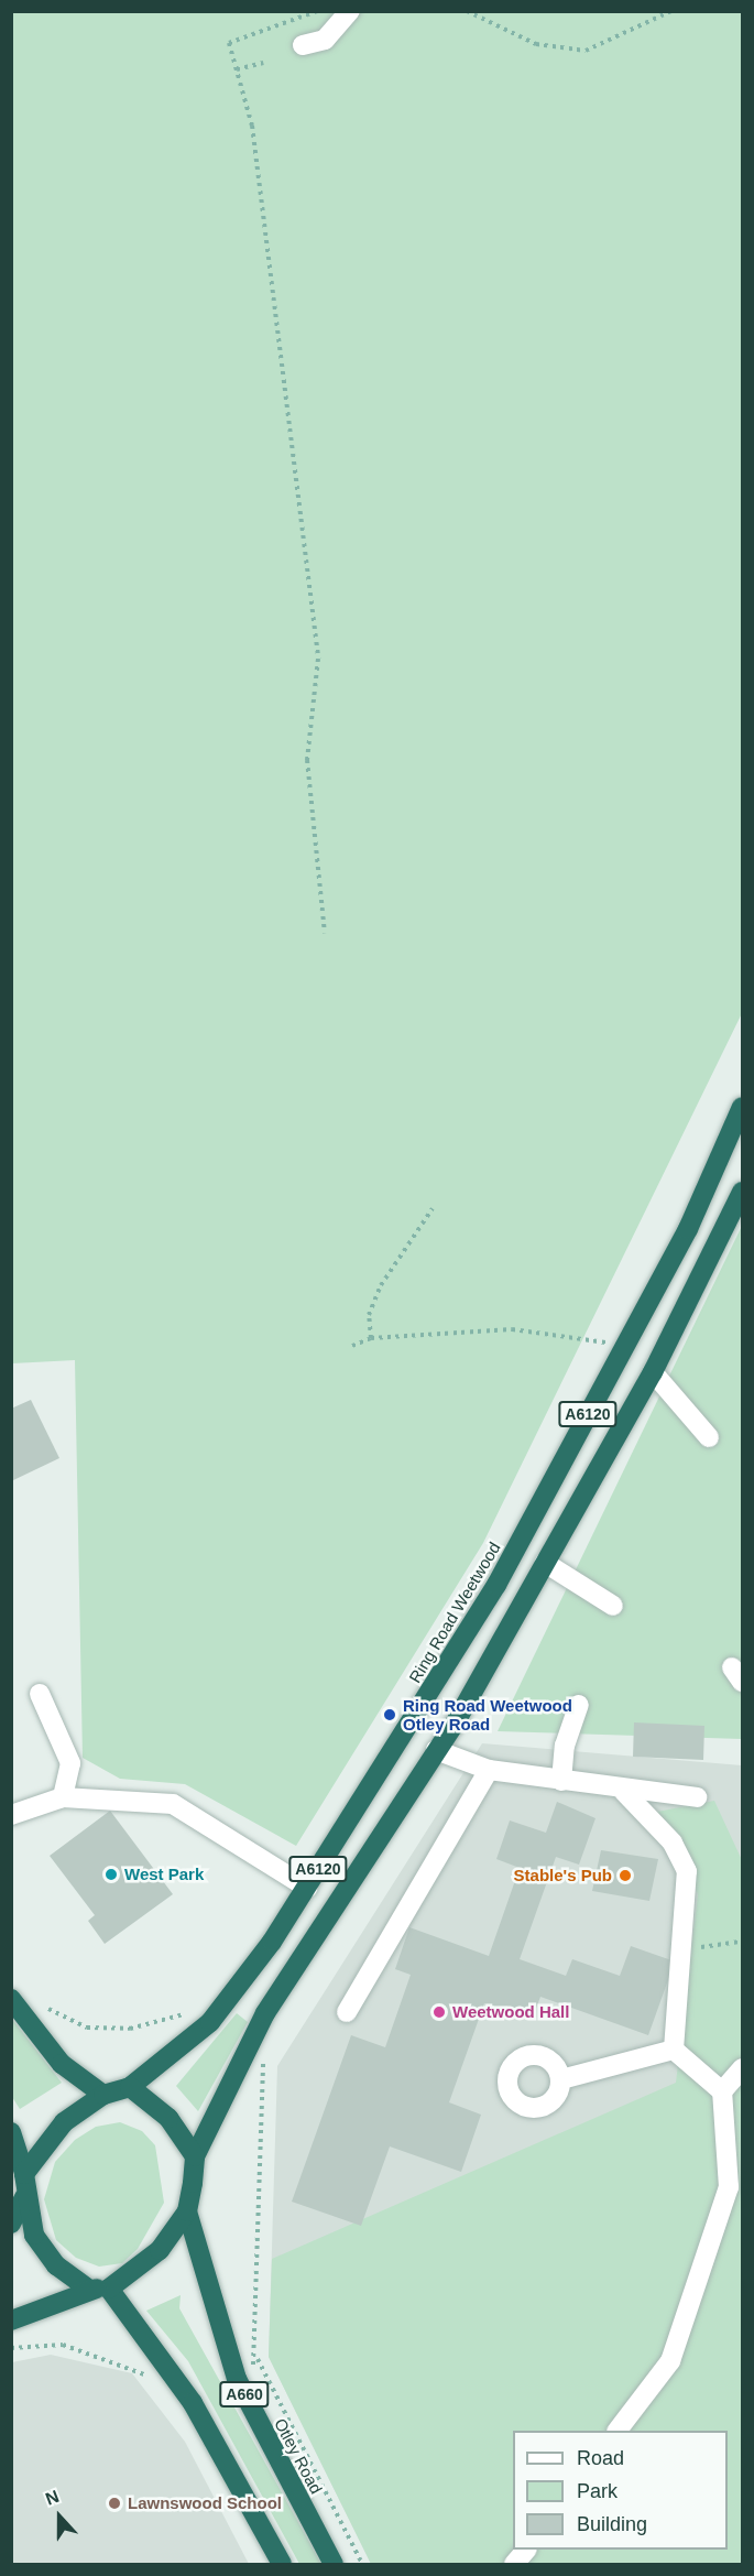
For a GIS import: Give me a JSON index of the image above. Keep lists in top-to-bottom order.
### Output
{
  "streets": {
    "highway": [
      "A6120",
      "Ring Road Weetwood",
      "A660",
      "Otley Road"
    ]
  },
  "crossings": [
    ["A6120", "Ring Road Weetwood"],
    ["A6120", "A660"],
    ["A6120", "Otley Road"],
    ["Ring Road Weetwood", "A660"],
    ["Ring Road Weetwood", "Otley Road"],
    ["A660", "Otley Road"]
  ],
  "places": [
    "Ring Road Weetwood Otley Road",
    "West Park",
    "Stable's Pub",
    "Weetwood Hall",
    "Lawnswood School"
  ],
  "legend": ["Road", "Park", "Building"],
  "north": "top"
}
